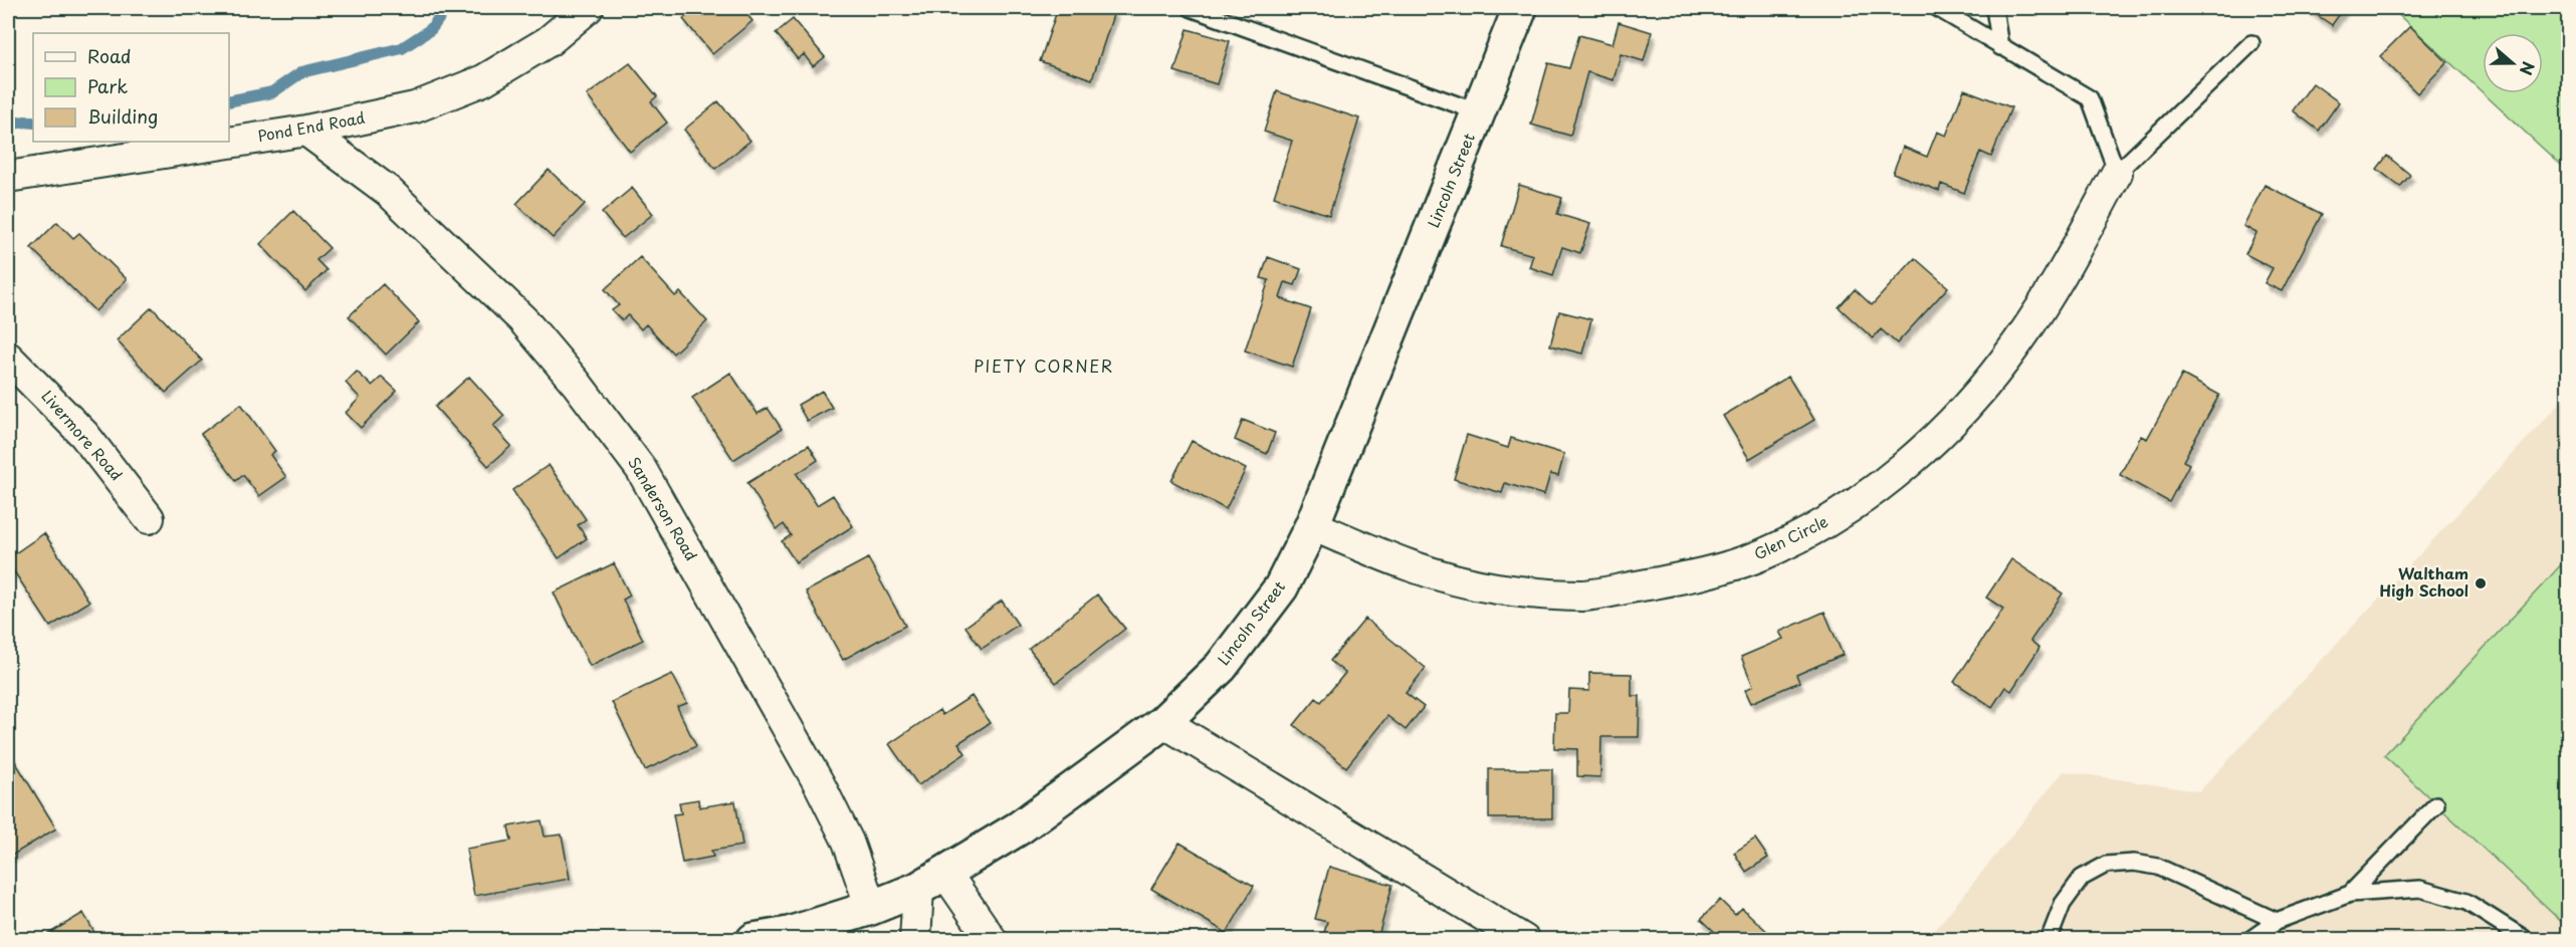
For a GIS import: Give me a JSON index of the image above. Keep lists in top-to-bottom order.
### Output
{
  "streets": {
    "street": [
      "Pond End Road",
      "Lincoln Street",
      "Livermore Road",
      "Sanderson Road",
      "Glen Circle"
    ]
  },
  "crossings": [
    ["Pond End Road", "Sanderson Road"],
    ["Lincoln Street", "Sanderson Road"],
    ["Lincoln Street", "Glen Circle"]
  ],
  "districts": ["PIETY CORNER"],
  "places": ["Waltham High School"],
  "legend": ["Road", "Park", "Building"],
  "north": "right"
}
